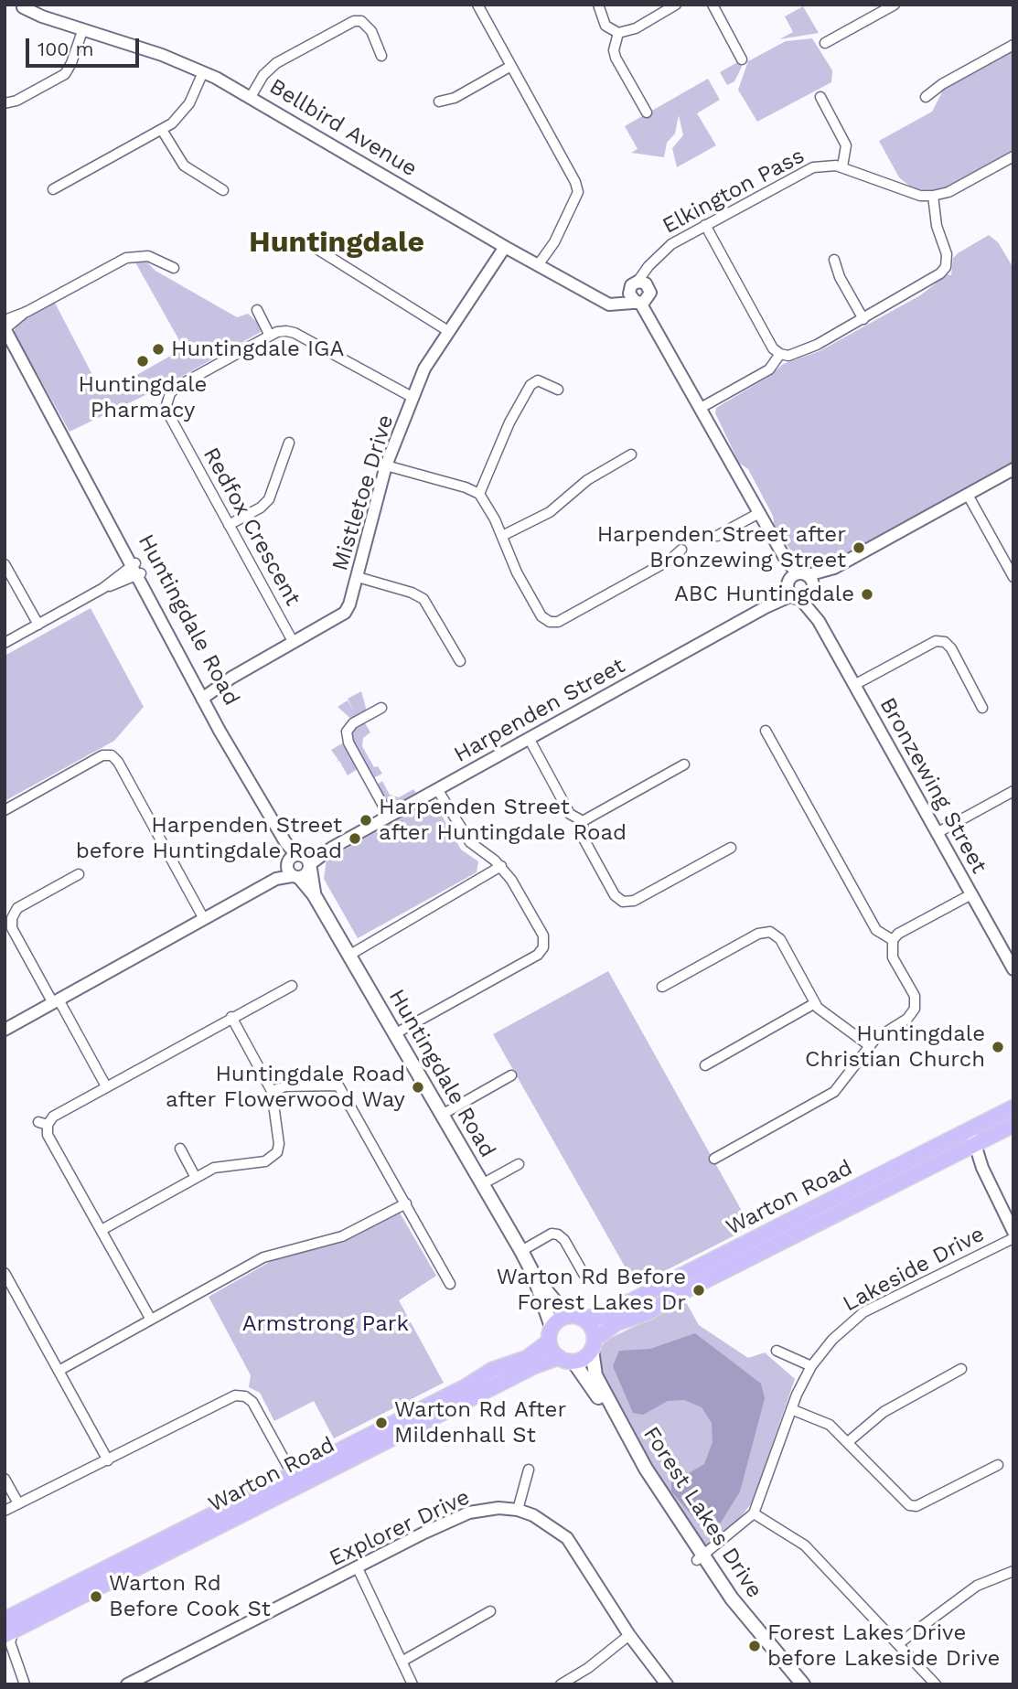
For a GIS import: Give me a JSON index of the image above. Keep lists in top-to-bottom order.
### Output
{
  "streets": {
    "main road": ["Huntingdale Road", "Warton Road", "Forest Lakes Drive"],
    "street": [
      "Bellbird Avenue",
      "Elkington Pass",
      "Mistletoe Drive",
      "Redfox Crescent",
      "Harpenden Street",
      "Bronzewing Street",
      "Lakeside Drive",
      "Explorer Drive"
    ]
  },
  "crossings": [
    ["Bellbird Avenue", "Elkington Pass"],
    ["Bellbird Avenue", "Mistletoe Drive"],
    ["Bellbird Avenue", "Bronzewing Street"],
    ["Elkington Pass", "Bronzewing Street"],
    ["Mistletoe Drive", "Redfox Crescent"],
    ["Mistletoe Drive", "Huntingdale Road"],
    ["Huntingdale Road", "Harpenden Street"],
    ["Huntingdale Road", "Warton Road"],
    ["Huntingdale Road", "Forest Lakes Drive"],
    ["Harpenden Street", "Bronzewing Street"],
    ["Warton Road", "Forest Lakes Drive"]
  ],
  "districts": ["Huntingdale"],
  "parks": ["Armstrong Park"],
  "places": [
    "Huntingdale IGA",
    "Huntingdale Pharmacy",
    "Harpenden Street after Bronzewing Street",
    "ABC Huntingdale",
    "Harpenden Street after Huntingdale Road",
    "Harpenden Street before Huntingdale Road",
    "Huntingdale Christian Church",
    "Huntingdale Road after Flowerwood Way",
    "Warton Rd Before Forest Lakes Dr",
    "Warton Rd After Mildenhall St",
    "Warton Rd Before Cook St",
    "Forest Lakes Drive before Lakeside Drive"
  ],
  "scale_bar": "100 m"
}
